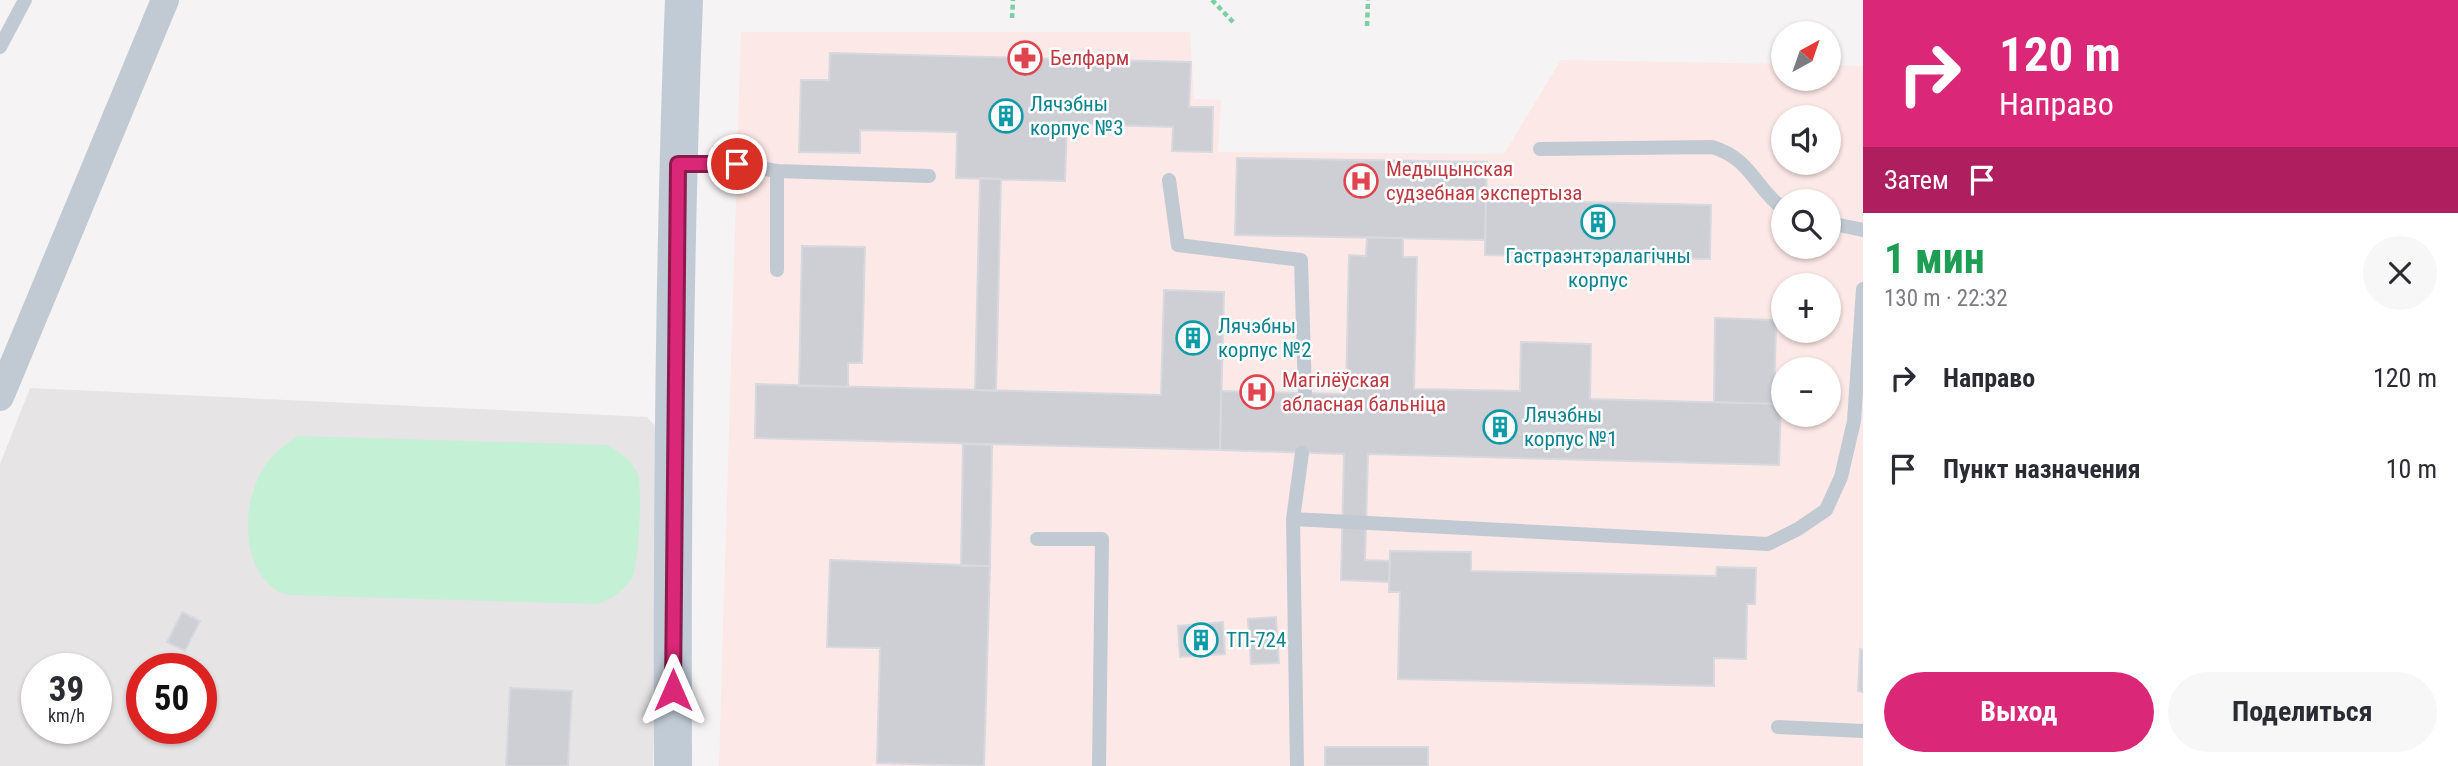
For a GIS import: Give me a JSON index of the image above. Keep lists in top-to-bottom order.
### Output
{
  "places": {
    "pharmacy": ["Белфарм"],
    "building": [
      "Лячэбны корпус №3",
      "Гастраэнтэралагічны корпус",
      "Лячэбны корпус №2",
      "Лячэбны корпус №1",
      "ТП-724"
    ],
    "hospital": ["Медыцынская судзебная экспертыза", "Магілёўская абласная бальніца"]
  },
  "north": "top right",
  "page": {
    "turn": ["120 m", "Направо"],
    "map_buttons": ["+", "−"],
    "then": "Затем",
    "heading": ["1 мин", "130 m · 22:32"],
    "list": [
      {
        "name": "Направо",
        "value": "120 m"
      },
      {
        "name": "Пункт назначения",
        "value": "10 m"
      }
    ],
    "speed": "39 km/h",
    "limit": "50",
    "buttons": ["Выход", "Поделиться"]
  }
}
